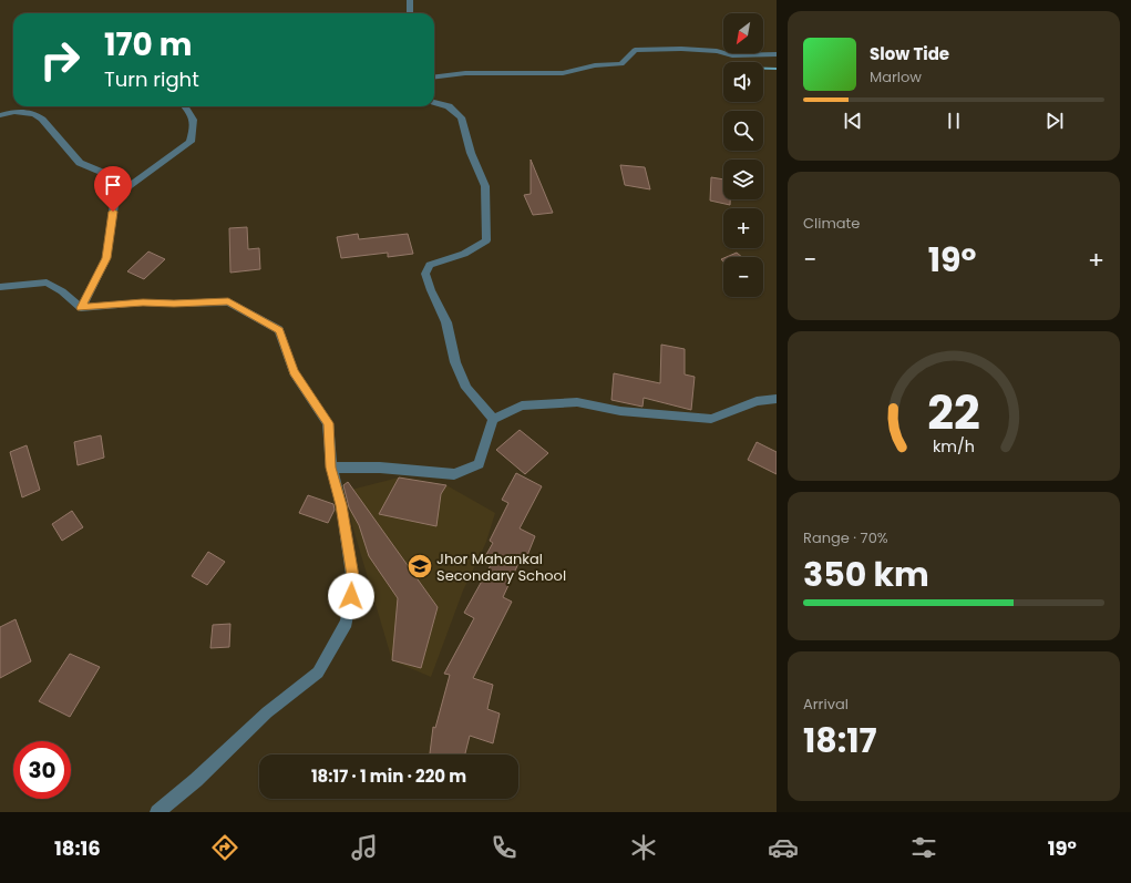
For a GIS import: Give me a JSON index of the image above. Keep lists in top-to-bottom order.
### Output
{
  "places": {
    "school or university": ["Jhor Mahankal Secondary School"]
  },
  "north": "bottom left",
  "page": {
    "map_buttons": ["+", "−"],
    "turn": ["170 m", "Turn right"],
    "song": ["Slow Tide", "Marlow"],
    "tile": [
      "Climate",
      ["Range · 70%", "350 km"],
      ["Arrival", "18:17"]
    ],
    "heat": ["−", "19°", "+"],
    "limit": "30",
    "trip": "18:17 · 1 min · 220 m",
    "tabs": ["18:16", "19°"],
    "gauge": ["22", "km/h"]
  }
}
